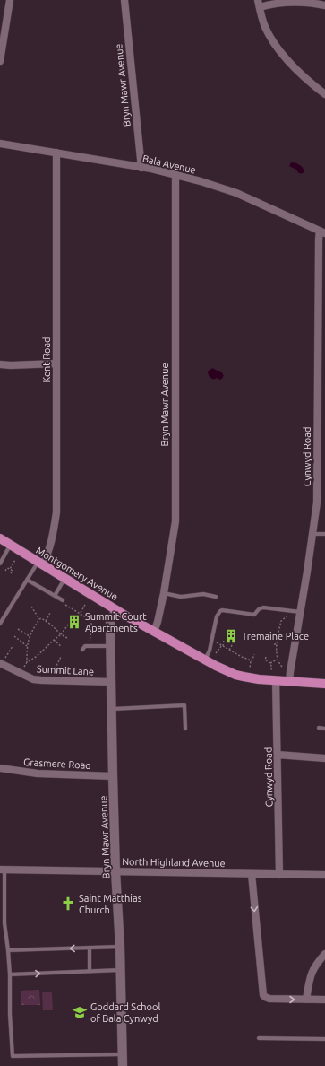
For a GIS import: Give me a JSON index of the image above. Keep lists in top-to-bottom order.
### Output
{
  "streets": {
    "main road": ["Montgomery Avenue"],
    "street": [
      "Bryn Mawr Avenue",
      "Bala Avenue",
      "Kent Road",
      "Cynwyd Road",
      "Summit Lane",
      "Grasmere Road",
      "North Highland Avenue"
    ]
  },
  "crossings": [
    ["Bryn Mawr Avenue", "Bala Avenue"],
    ["Bryn Mawr Avenue", "Montgomery Avenue"],
    ["Bryn Mawr Avenue", "Summit Lane"],
    ["Bryn Mawr Avenue", "Grasmere Road"],
    ["Bryn Mawr Avenue", "North Highland Avenue"],
    ["Bala Avenue", "Kent Road"],
    ["Bala Avenue", "Cynwyd Road"],
    ["Kent Road", "Montgomery Avenue"],
    ["Cynwyd Road", "Montgomery Avenue"],
    ["Cynwyd Road", "North Highland Avenue"]
  ],
  "places": {
    "building": ["Summit Court Apartments", "Tremaine Place"],
    "church": ["Saint Matthias Church"],
    "school or university": ["Goddard School of Bala Cynwyd"]
  }
}
